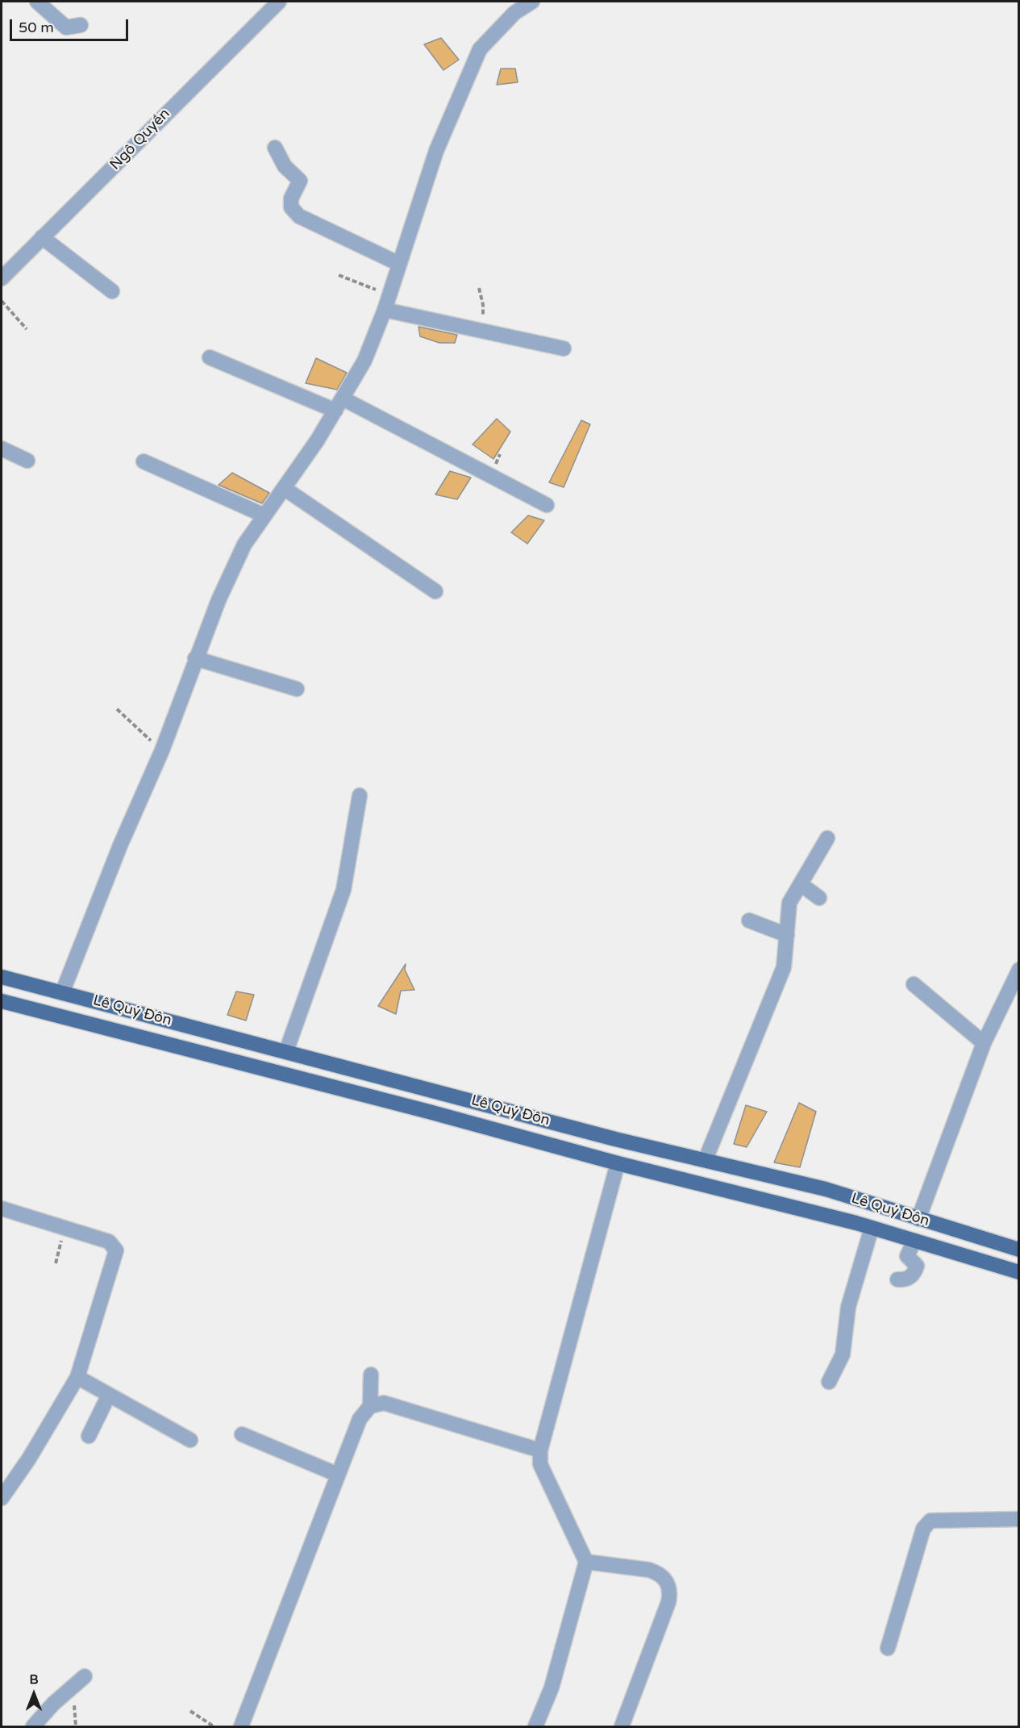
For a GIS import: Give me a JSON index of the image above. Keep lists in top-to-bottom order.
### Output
{
  "streets": {
    "main road": ["Lê Quý Đôn"],
    "street": ["Ngô Quyền"]
  },
  "scale_bar": "50 m",
  "north": "top"
}
